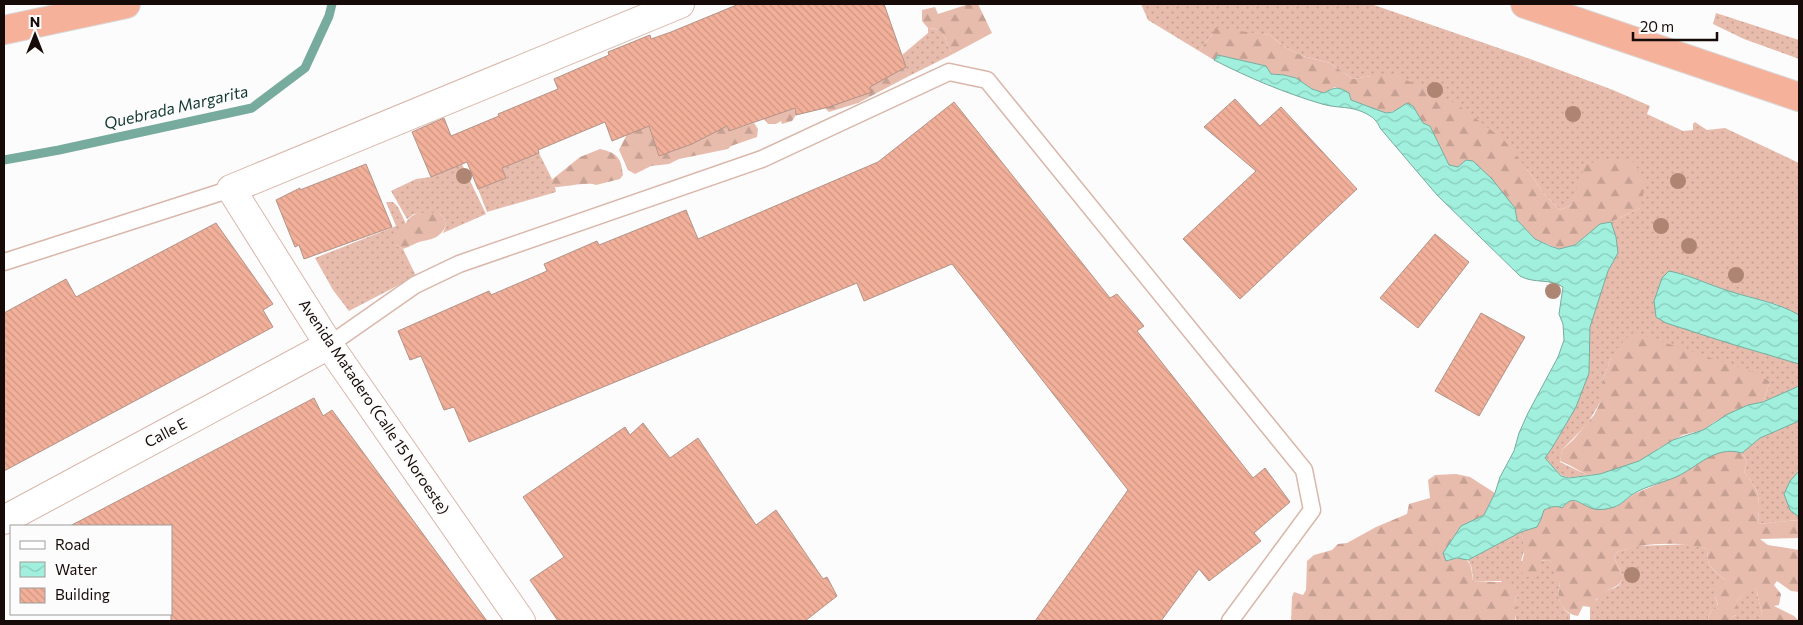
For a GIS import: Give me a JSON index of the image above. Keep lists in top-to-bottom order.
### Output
{
  "streets": {
    "street": ["Avenida Matadero (Calle 15 Noroeste)", "Calle E"]
  },
  "crossings": [
    ["Avenida Matadero (Calle 15 Noroeste)", "Calle E"]
  ],
  "water": ["Quebrada Margarita"],
  "legend": ["Road", "Water", "Building"],
  "scale_bar": "20 m",
  "north": "top"
}
